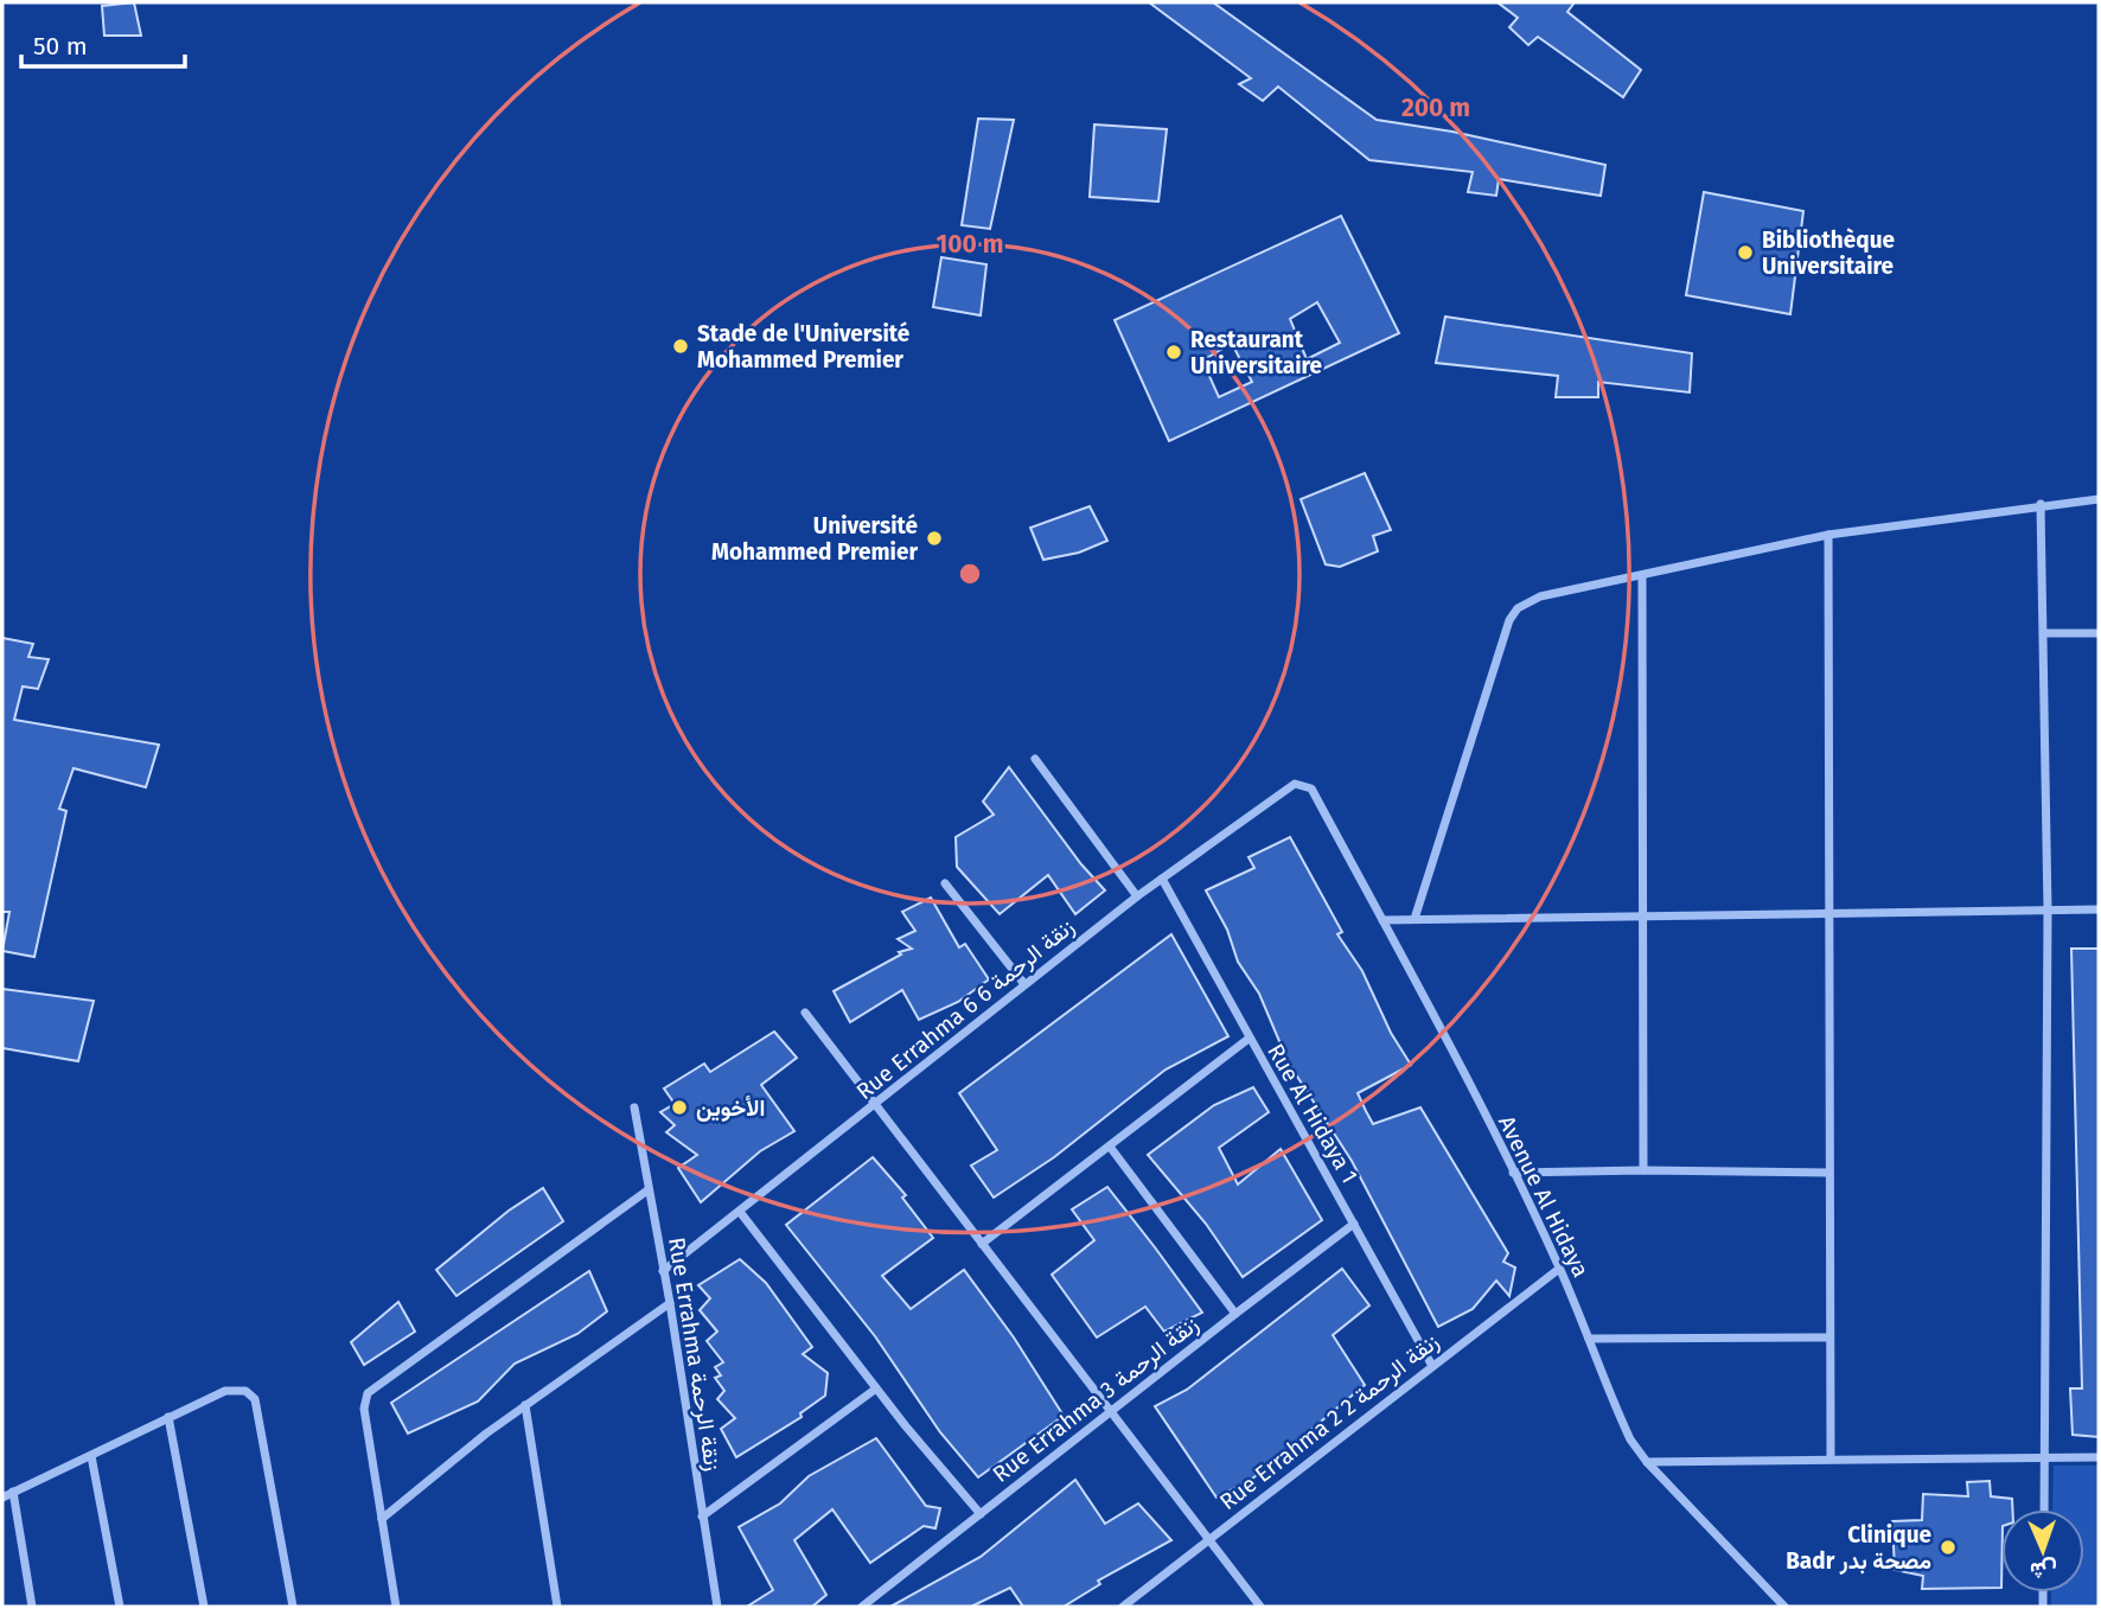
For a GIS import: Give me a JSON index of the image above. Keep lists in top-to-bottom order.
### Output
{
  "streets": {
    "street": [
      "Rue Errahma 6 6 زنقة الرحمة",
      "Rue Al Hidaya 1",
      "Avenue Al Hidaya",
      "Rue Errahma زنقة الرحمة",
      "Rue Errahma 3 زنقة الرحمة",
      "Rue Errahma 2 2 زنقة الرحمة"
    ]
  },
  "crossings": [
    ["Rue Errahma 6 6 زنقة الرحمة", "Rue Al Hidaya 1"],
    ["Rue Errahma 6 6 زنقة الرحمة", "Avenue Al Hidaya"],
    ["Rue Errahma 6 6 زنقة الرحمة", "Rue Errahma زنقة الرحمة"],
    ["Rue Al Hidaya 1", "Rue Errahma 3 زنقة الرحمة"],
    ["Rue Al Hidaya 1", "Rue Errahma 2 2 زنقة الرحمة"],
    ["Avenue Al Hidaya", "Rue Errahma 2 2 زنقة الرحمة"]
  ],
  "places": [
    "Bibliothèque Universitaire",
    "Stade de l'Université Mohammed Premier",
    "Restaurant Universitaire",
    "Université Mohammed Premier",
    "الأخوين",
    "Clinique Badr مصحة بدر"
  ],
  "scale_bar": "50 m",
  "north": "bottom",
  "rings": ["200 m", "100 m"]
}
